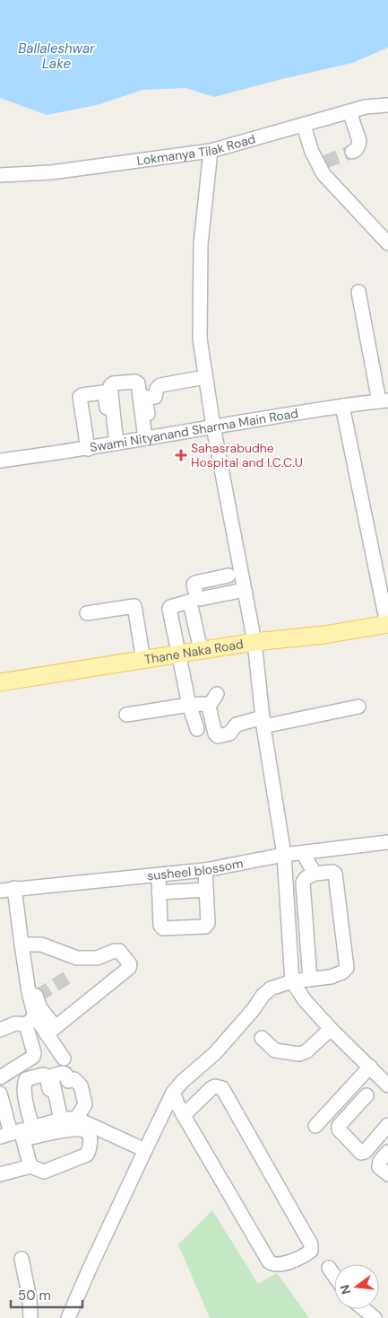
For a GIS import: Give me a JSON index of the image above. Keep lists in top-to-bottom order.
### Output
{
  "streets": {
    "main road": ["Thane Naka Road"],
    "street": ["Lokmanya Tilak Road", "Swami Nityanand Sharma Main Road", "susheel blossom"]
  },
  "water": ["Ballaleshwar Lake"],
  "places": {
    "health": ["Sahasrabudhe Hospital and I.C.C.U"]
  },
  "scale_bar": "50 m",
  "north": "left"
}
